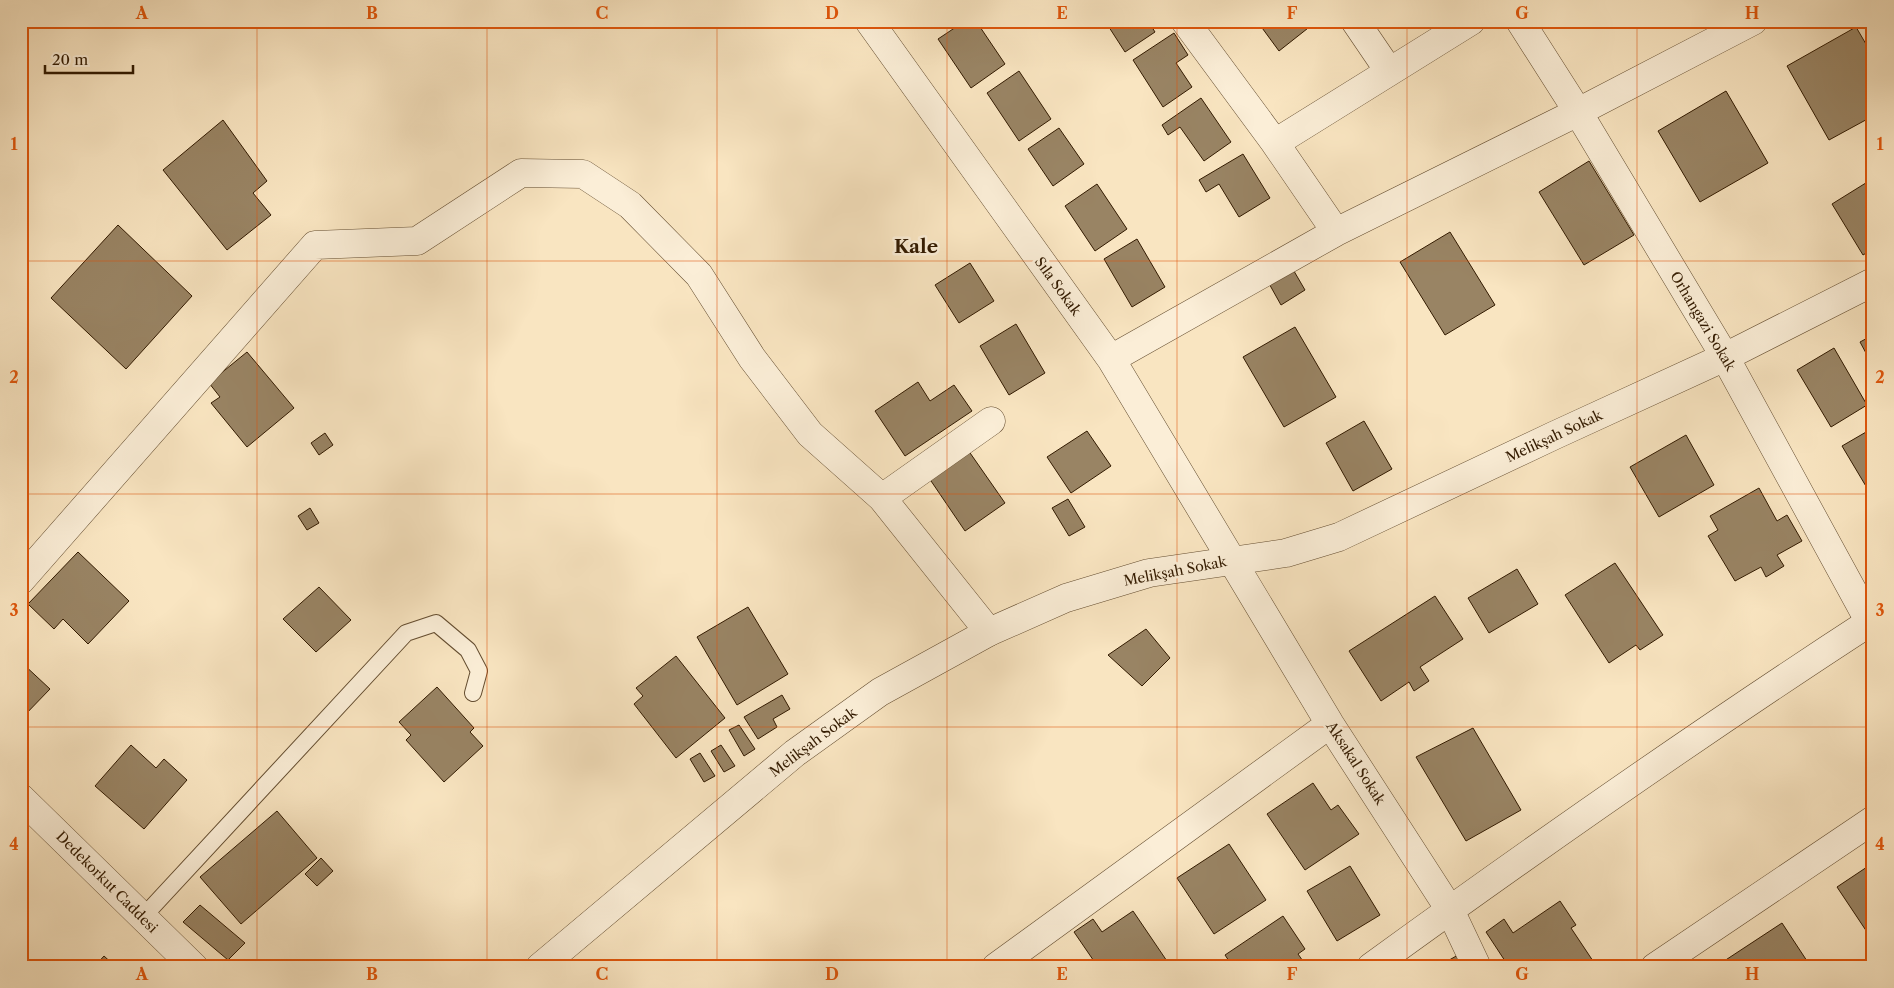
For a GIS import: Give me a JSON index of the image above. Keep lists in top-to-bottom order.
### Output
{
  "streets": {
    "street": [
      "Sıla Sokak",
      "Orhangazi Sokak",
      "Melikşah Sokak",
      "Aksakal Sokak",
      "Dedekorkut Caddesi"
    ]
  },
  "crossings": [
    ["Sıla Sokak", "Melikşah Sokak"],
    ["Sıla Sokak", "Aksakal Sokak"],
    ["Orhangazi Sokak", "Melikşah Sokak"],
    ["Melikşah Sokak", "Aksakal Sokak"]
  ],
  "districts": ["Kale"],
  "scale_bar": "20 m",
  "grid": {
    "columns": [
      "A",
      "B",
      "C",
      "D",
      "E",
      "F",
      "G",
      "H"
    ],
    "rows": [
      "1",
      "2",
      "3",
      "4"
    ]
  }
}
